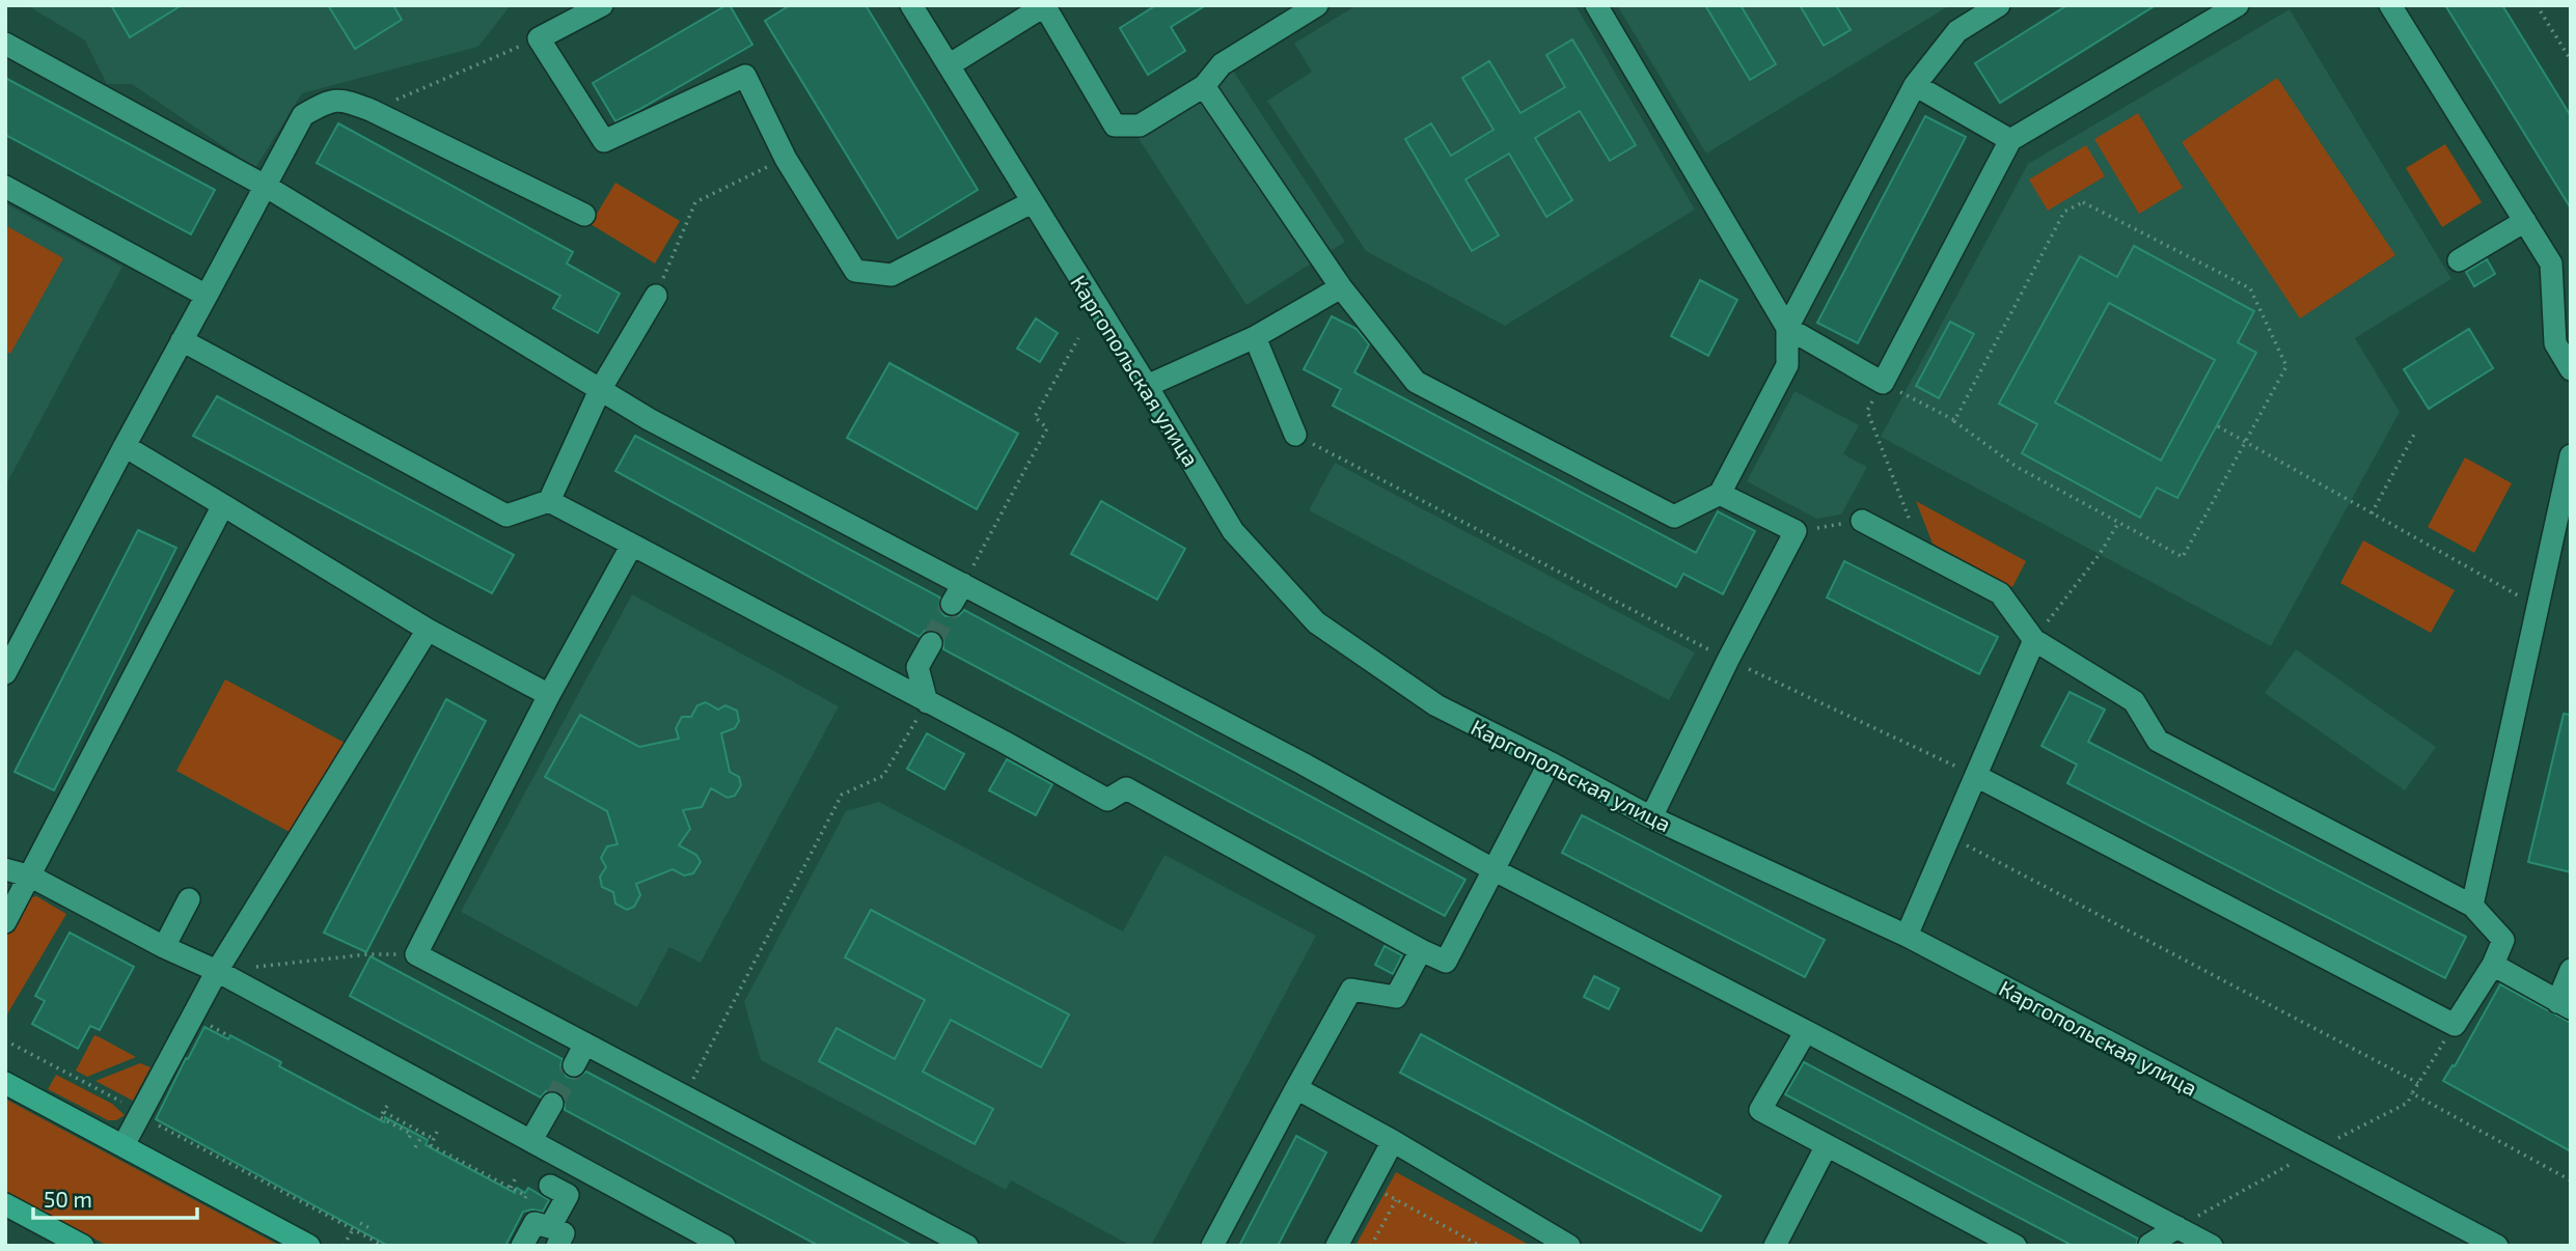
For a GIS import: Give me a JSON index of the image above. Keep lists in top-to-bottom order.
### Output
{
  "streets": {
    "street": ["Каргопольская улица"]
  },
  "scale_bar": "50 m"
}
